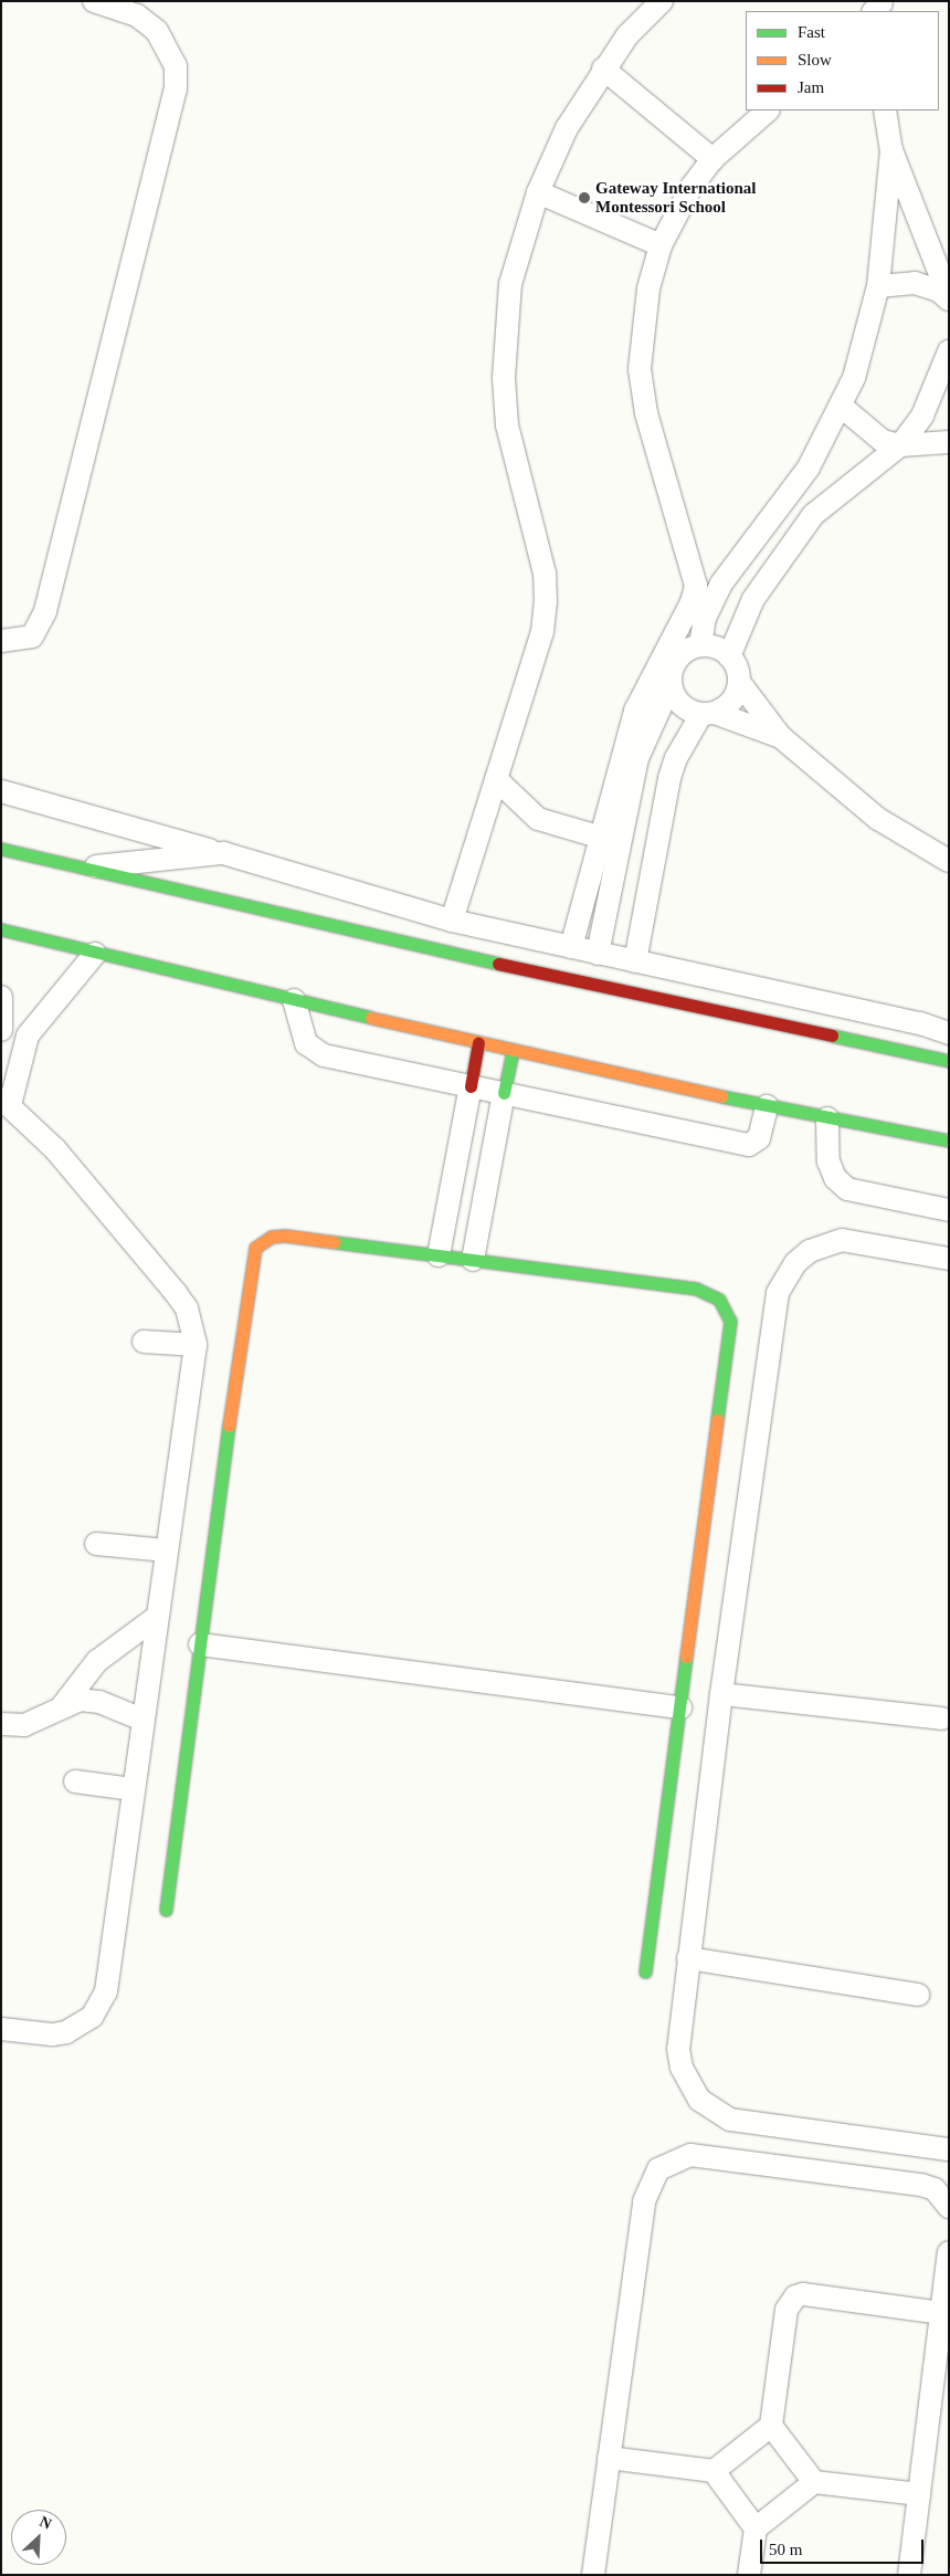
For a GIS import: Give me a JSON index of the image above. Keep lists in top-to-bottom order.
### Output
{
  "places": ["Gateway International Montessori School"],
  "legend": ["Fast", "Slow", "Jam"],
  "scale_bar": "50 m",
  "north": "top right"
}
